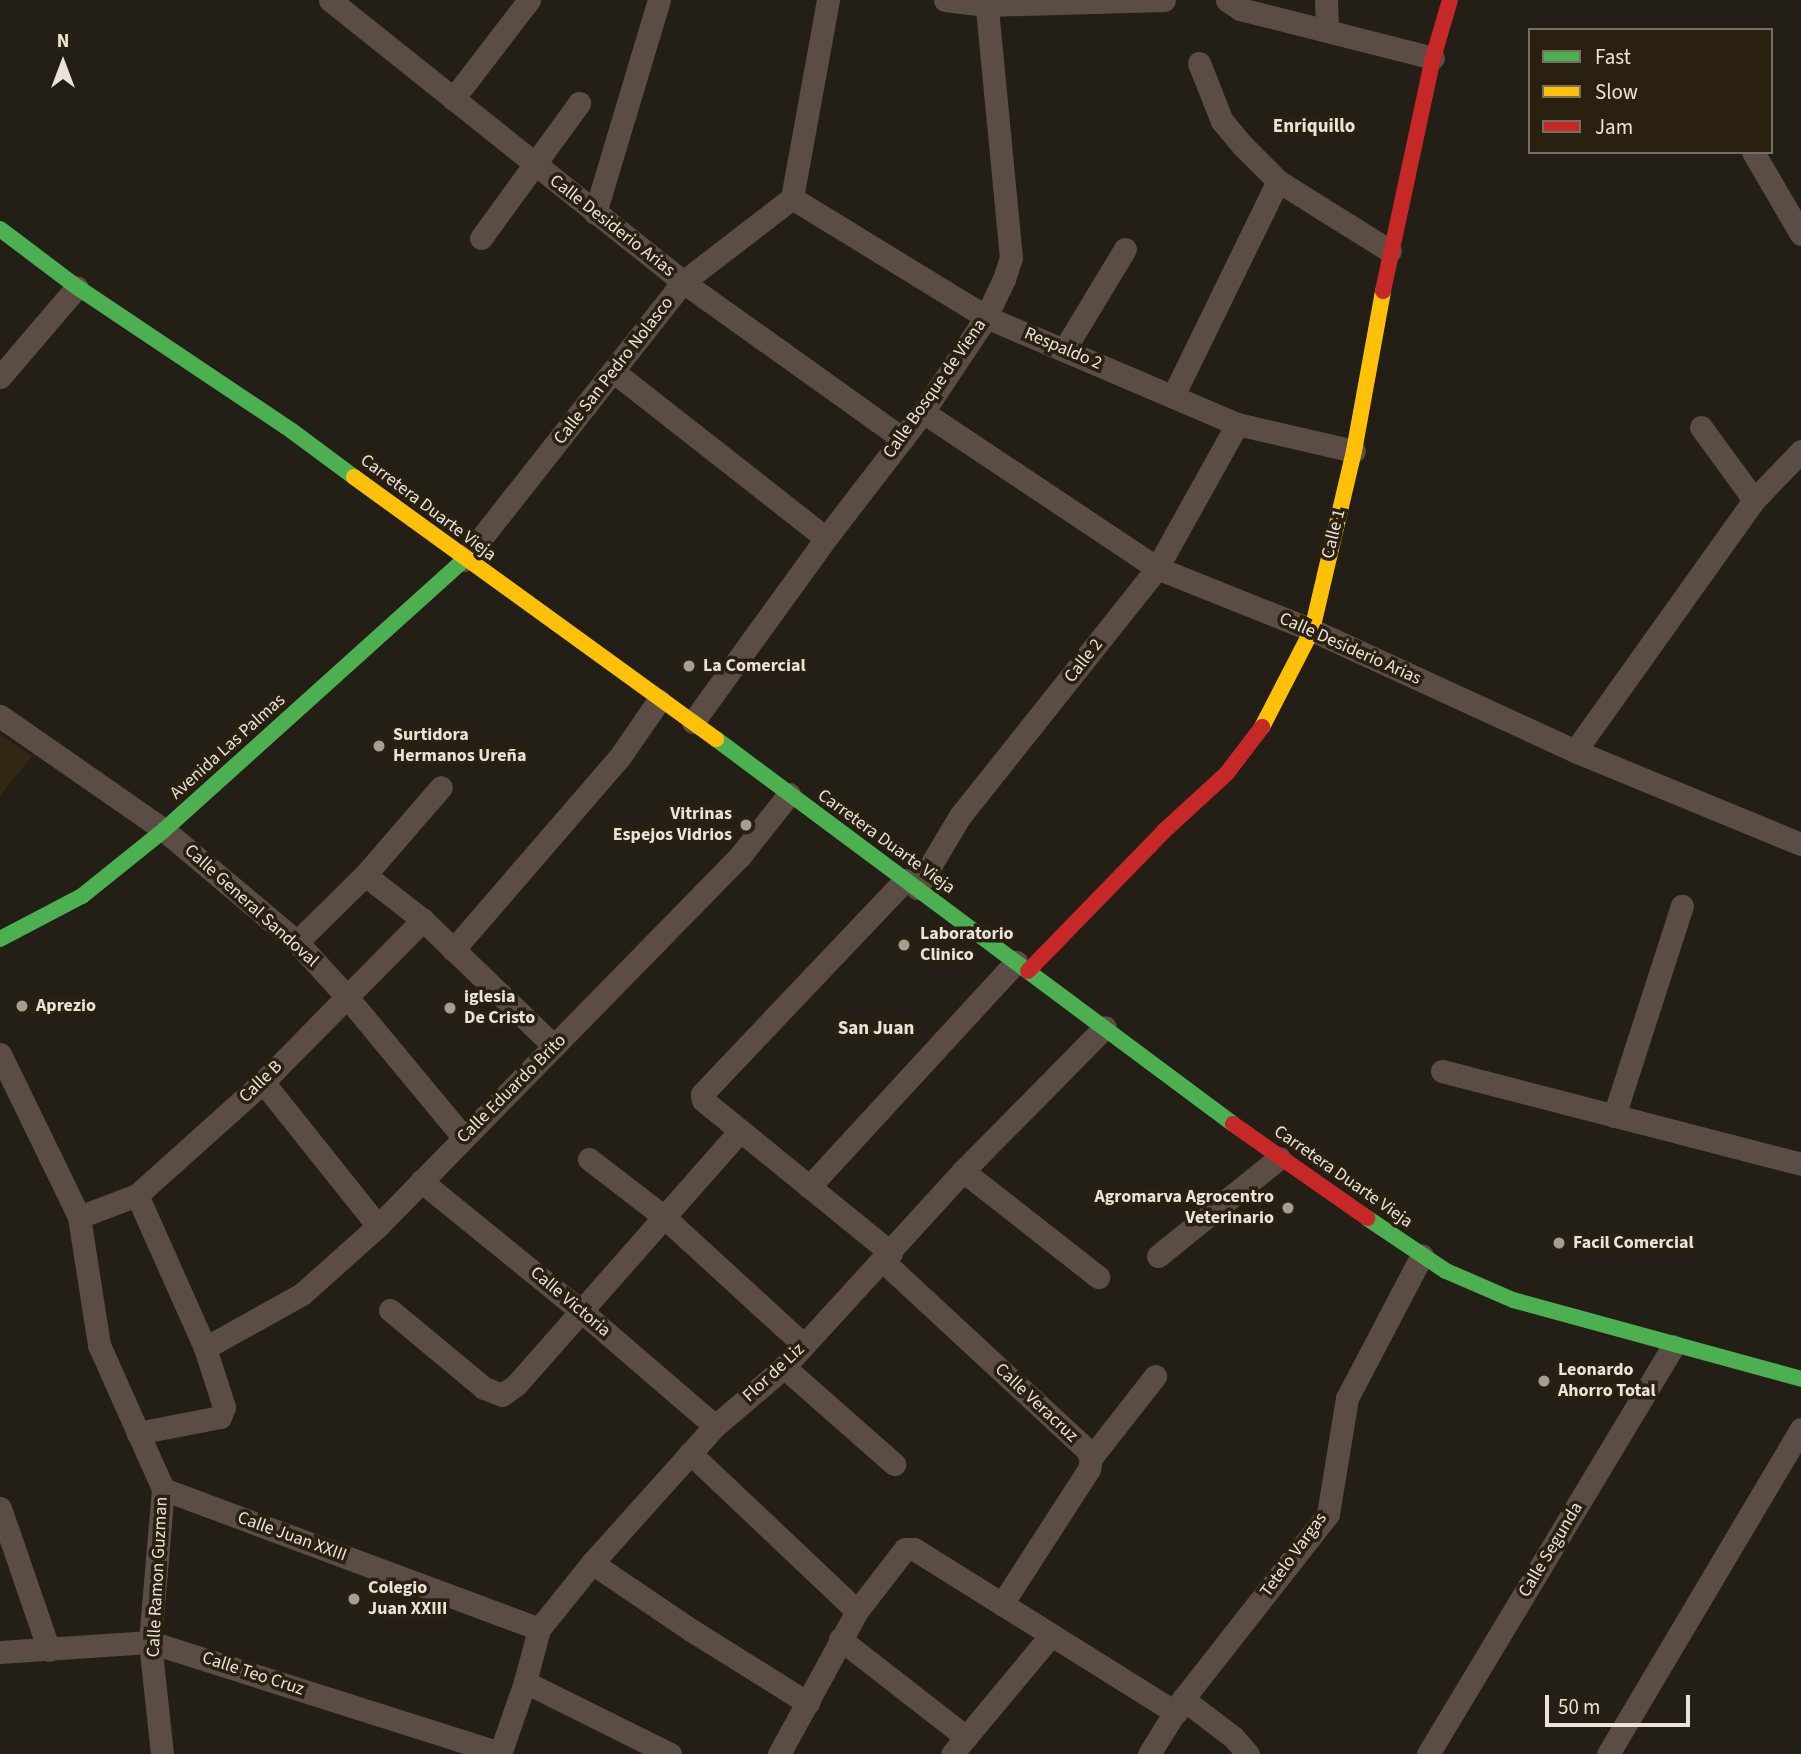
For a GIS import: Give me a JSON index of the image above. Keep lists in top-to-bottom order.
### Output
{
  "streets": {
    "main road": ["Carretera Duarte Vieja", "Calle 1", "Avenida Las Palmas"],
    "street": [
      "Calle Desiderio Arias",
      "Respaldo 2",
      "Calle San Pedro Nolasco",
      "Calle Bosque de Viena",
      "Calle 2",
      "Calle General Sandoval",
      "Calle B",
      "Calle Eduardo Brito",
      "Calle Victoria",
      "Flor de Liz",
      "Calle Veracruz",
      "Calle Juan XXIII",
      "Calle Segunda",
      "Tetelo Vargas",
      "Calle Ramon Guzman",
      "Calle Teo Cruz"
    ]
  },
  "crossings": [
    ["Calle Desiderio Arias", "Calle San Pedro Nolasco"],
    ["Calle Desiderio Arias", "Calle Bosque de Viena"],
    ["Calle Desiderio Arias", "Calle 1"],
    ["Calle Desiderio Arias", "Calle 2"],
    ["Respaldo 2", "Calle San Pedro Nolasco"],
    ["Respaldo 2", "Calle Bosque de Viena"],
    ["Respaldo 2", "Calle 1"],
    ["Respaldo 2", "Calle 2"],
    ["Calle San Pedro Nolasco", "Carretera Duarte Vieja"],
    ["Calle San Pedro Nolasco", "Avenida Las Palmas"],
    ["Calle Bosque de Viena", "Carretera Duarte Vieja"],
    ["Carretera Duarte Vieja", "Calle 1"],
    ["Carretera Duarte Vieja", "Calle 2"],
    ["Carretera Duarte Vieja", "Avenida Las Palmas"],
    ["Carretera Duarte Vieja", "Calle Eduardo Brito"],
    ["Carretera Duarte Vieja", "Flor de Liz"],
    ["Carretera Duarte Vieja", "Calle Segunda"],
    ["Carretera Duarte Vieja", "Tetelo Vargas"],
    ["Calle 1", "Calle Veracruz"],
    ["Calle 2", "Calle Veracruz"],
    ["Avenida Las Palmas", "Calle General Sandoval"],
    ["Calle General Sandoval", "Calle B"],
    ["Calle General Sandoval", "Calle Eduardo Brito"],
    ["Calle B", "Calle Ramon Guzman"],
    ["Calle Eduardo Brito", "Calle Victoria"],
    ["Calle Victoria", "Flor de Liz"],
    ["Flor de Liz", "Calle Veracruz"],
    ["Flor de Liz", "Calle Juan XXIII"],
    ["Flor de Liz", "Calle Teo Cruz"],
    ["Calle Juan XXIII", "Calle Ramon Guzman"],
    ["Calle Ramon Guzman", "Calle Teo Cruz"]
  ],
  "districts": ["Enriquillo", "San Juan"],
  "places": [
    "La Comercial",
    "Surtidora Hermanos Ureña",
    "Vitrinas Espejos Vidrios",
    "Laboratorio Clinico",
    "Aprezio",
    "iglesia De Cristo",
    "Agromarva Agrocentro Veterinario",
    "Facil Comercial",
    "Leonardo Ahorro Total",
    "Colegio Juan XXIII"
  ],
  "legend": ["Fast", "Slow", "Jam"],
  "scale_bar": "50 m",
  "north": "top"
}
